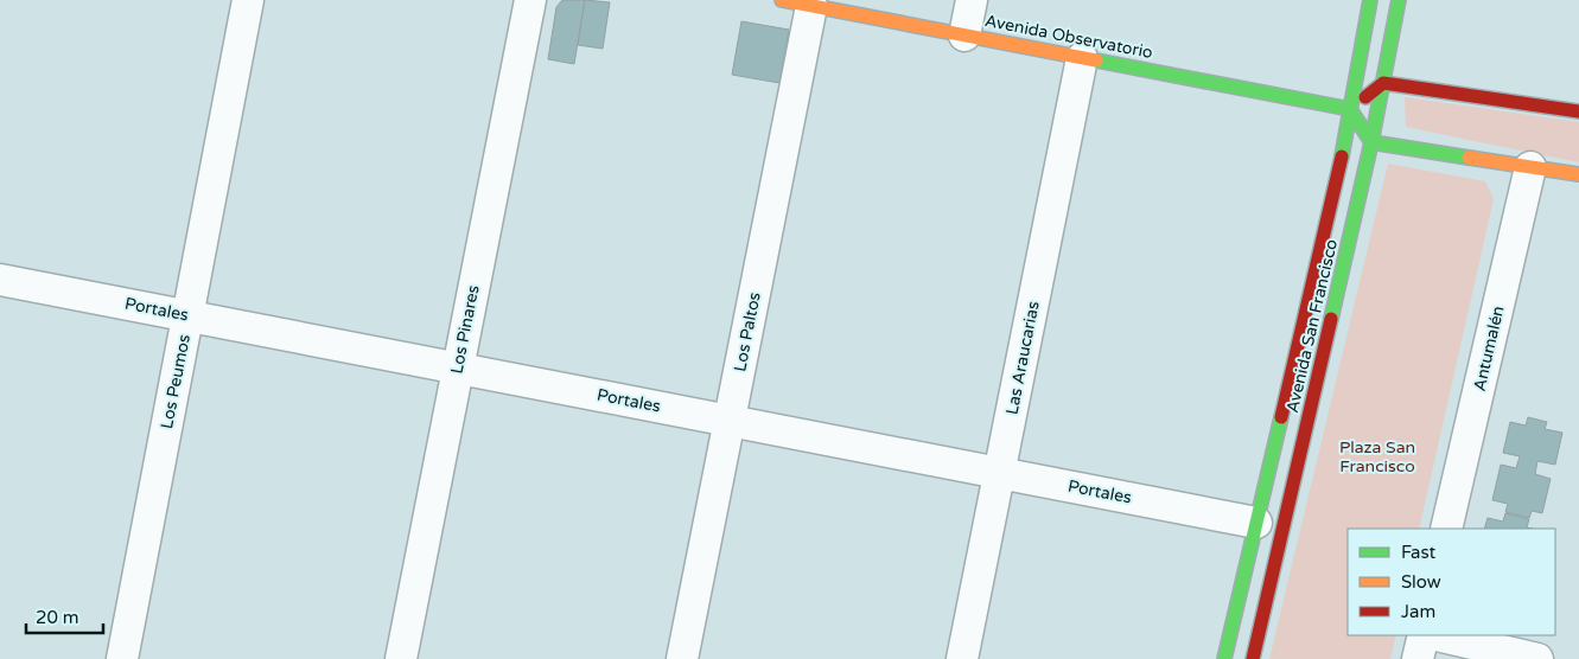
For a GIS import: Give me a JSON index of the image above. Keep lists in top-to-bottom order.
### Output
{
  "streets": {
    "main road": ["Avenida Observatorio", "Avenida San Francisco"],
    "street": [
      "Portales",
      "Los Pinares",
      "Los Paltos",
      "Antumalén",
      "Las Araucarias",
      "Los Peumos"
    ]
  },
  "crossings": [
    ["Avenida Observatorio", "Avenida San Francisco"],
    ["Avenida Observatorio", "Los Paltos"],
    ["Avenida Observatorio", "Las Araucarias"],
    ["Portales", "Avenida San Francisco"],
    ["Portales", "Los Pinares"],
    ["Portales", "Los Paltos"],
    ["Portales", "Las Araucarias"],
    ["Portales", "Los Peumos"]
  ],
  "parks": ["Plaza San Francisco"],
  "legend": ["Fast", "Slow", "Jam"],
  "scale_bar": "20 m"
}
